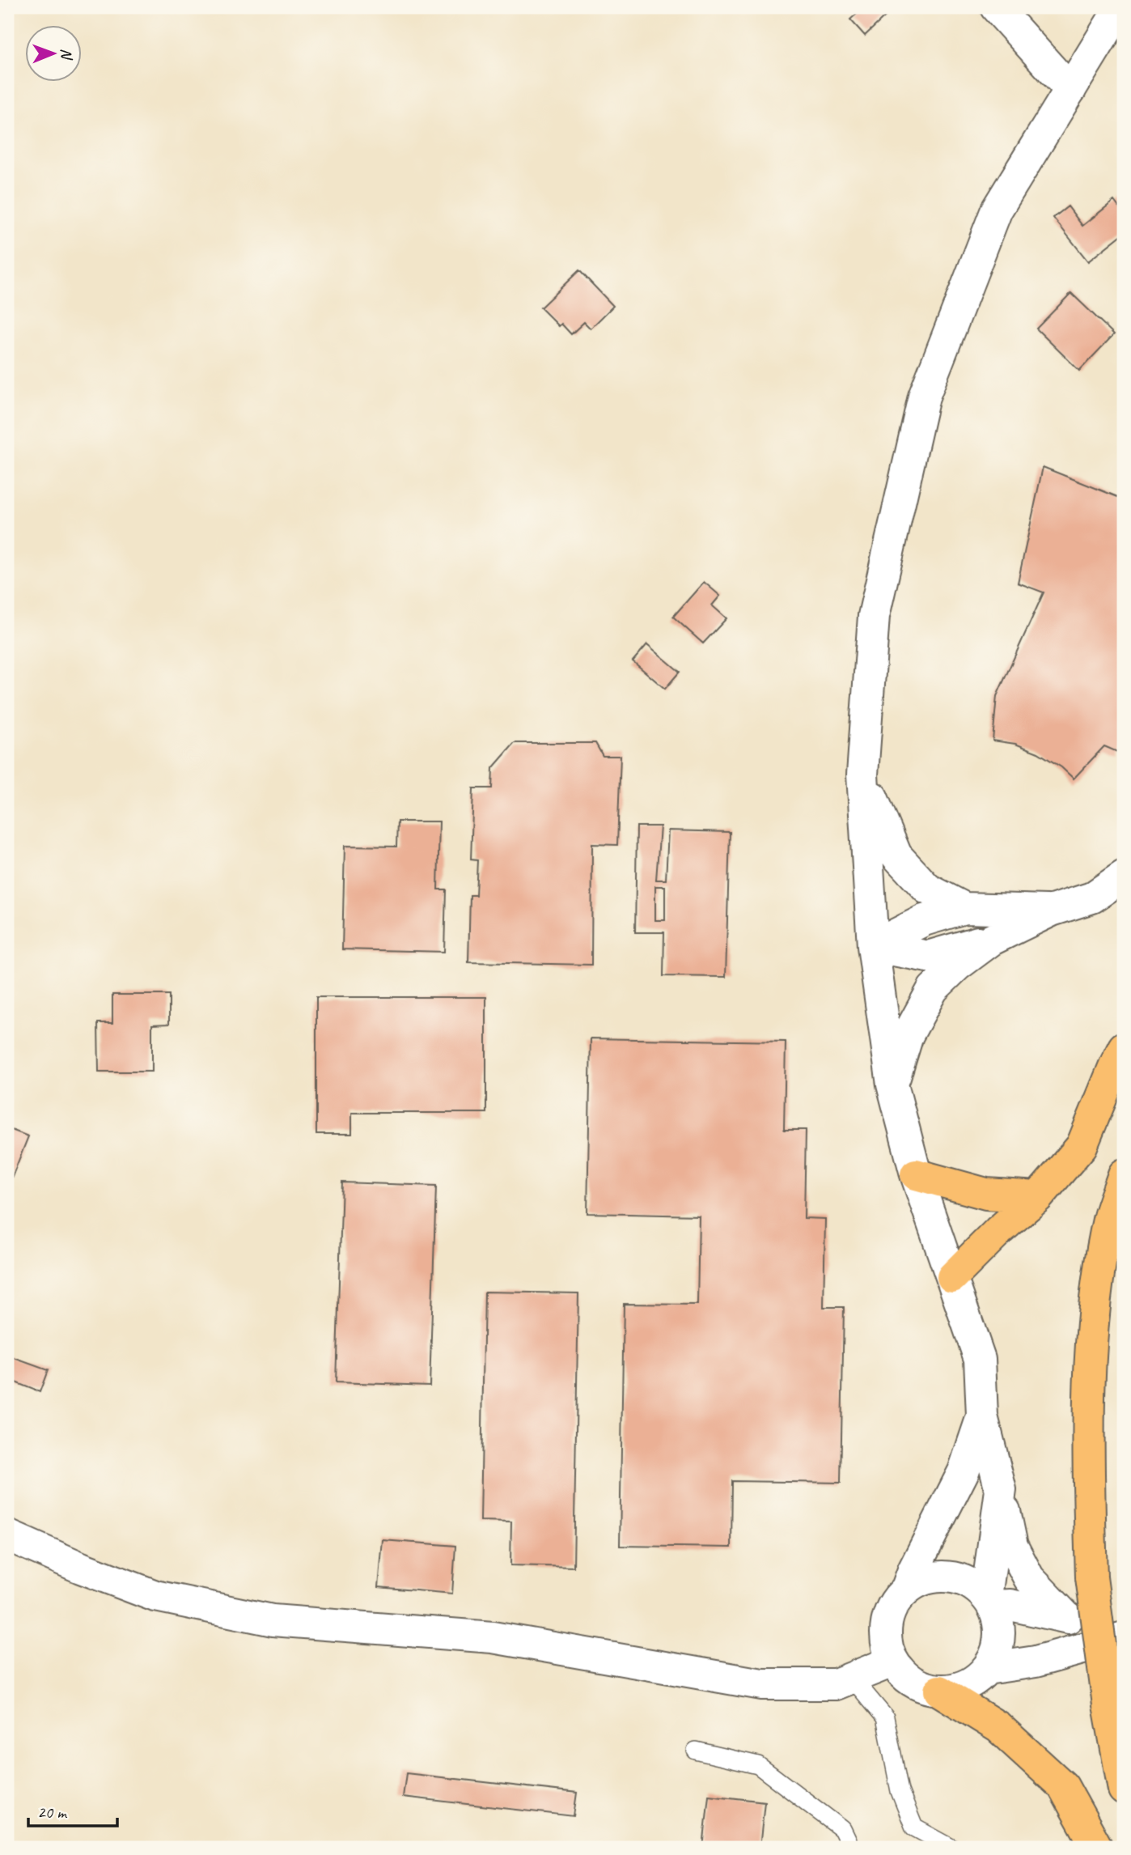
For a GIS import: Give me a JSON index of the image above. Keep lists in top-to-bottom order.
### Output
{
  "scale_bar": "20 m",
  "north": "right"
}
